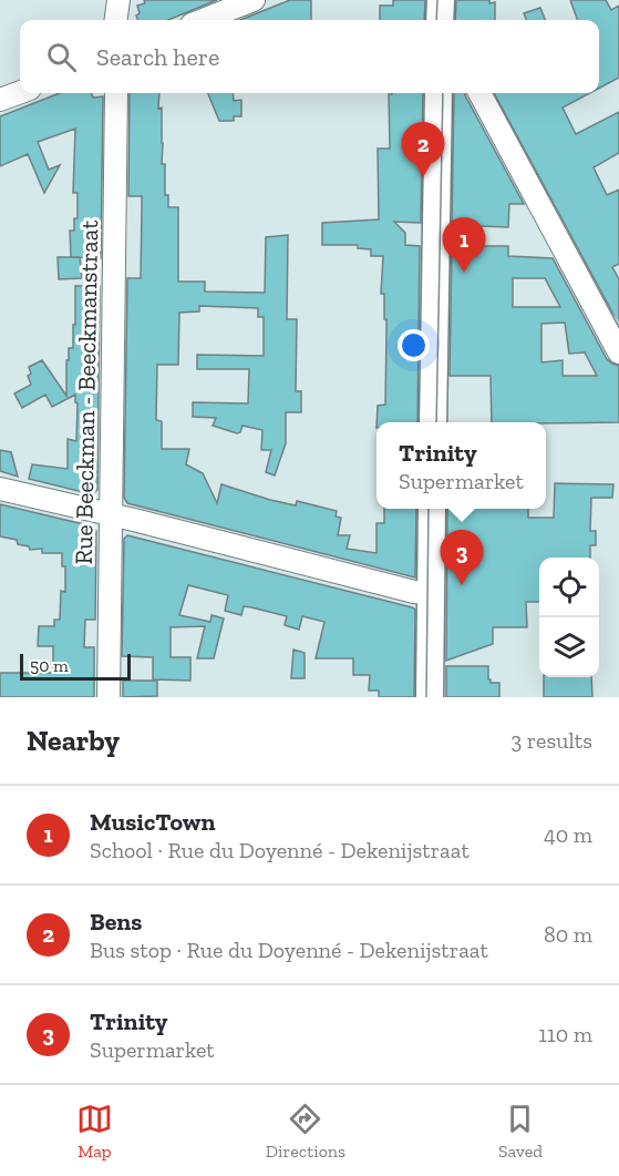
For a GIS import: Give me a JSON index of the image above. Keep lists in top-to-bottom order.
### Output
{
  "streets": {
    "street": ["Rue Beeckman - Beeckmanstraat"]
  },
  "scale_bar": "50 m",
  "page": {
    "search": "Search here",
    "pins": ["2", "1", "3"],
    "popup": ["Trinity", "Supermarket"],
    "scale": "50 m",
    "heading": ["Nearby", "3 results"],
    "list": [
      {
        "mark": "1",
        "name": "MusicTown",
        "note": "School · Rue du Doyenné - Dekenijstraat",
        "value": "40 m"
      },
      {
        "mark": "2",
        "name": "Bens",
        "note": "Bus stop · Rue du Doyenné - Dekenijstraat",
        "value": "80 m"
      },
      {
        "mark": "3",
        "name": "Trinity",
        "note": "Supermarket",
        "value": "110 m"
      }
    ],
    "nav": ["Map", "Directions", "Saved"]
  }
}
